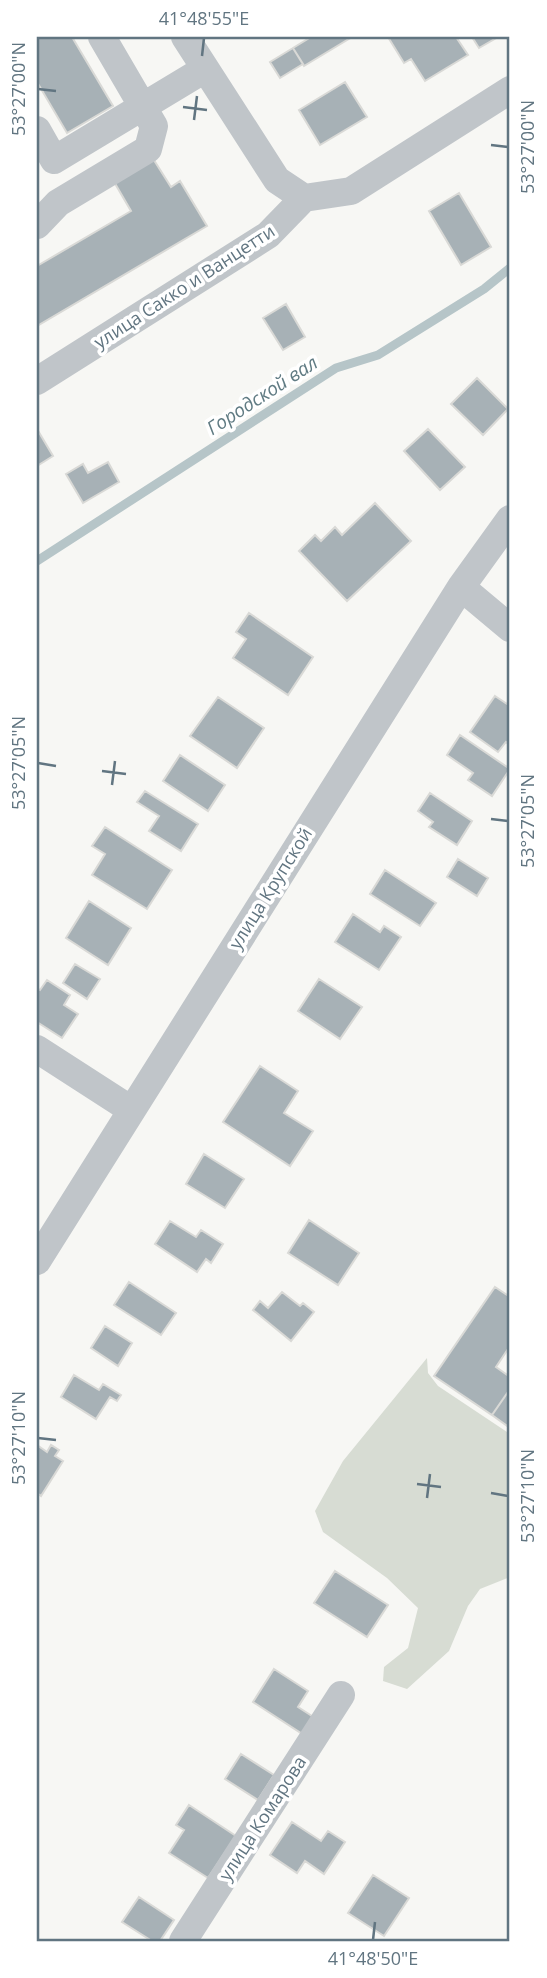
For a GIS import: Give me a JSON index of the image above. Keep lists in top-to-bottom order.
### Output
{
  "streets": {
    "street": ["улица Сакко и Ванцетти", "улица Крупской", "улица Комарова"]
  },
  "water": ["Городской вал"],
  "coordinates": [
    "41°48'55\"E",
    "53°27'00\"N",
    "53°27'05\"N",
    "53°27'10\"N",
    "41°48'50\"E"
  ]
}
